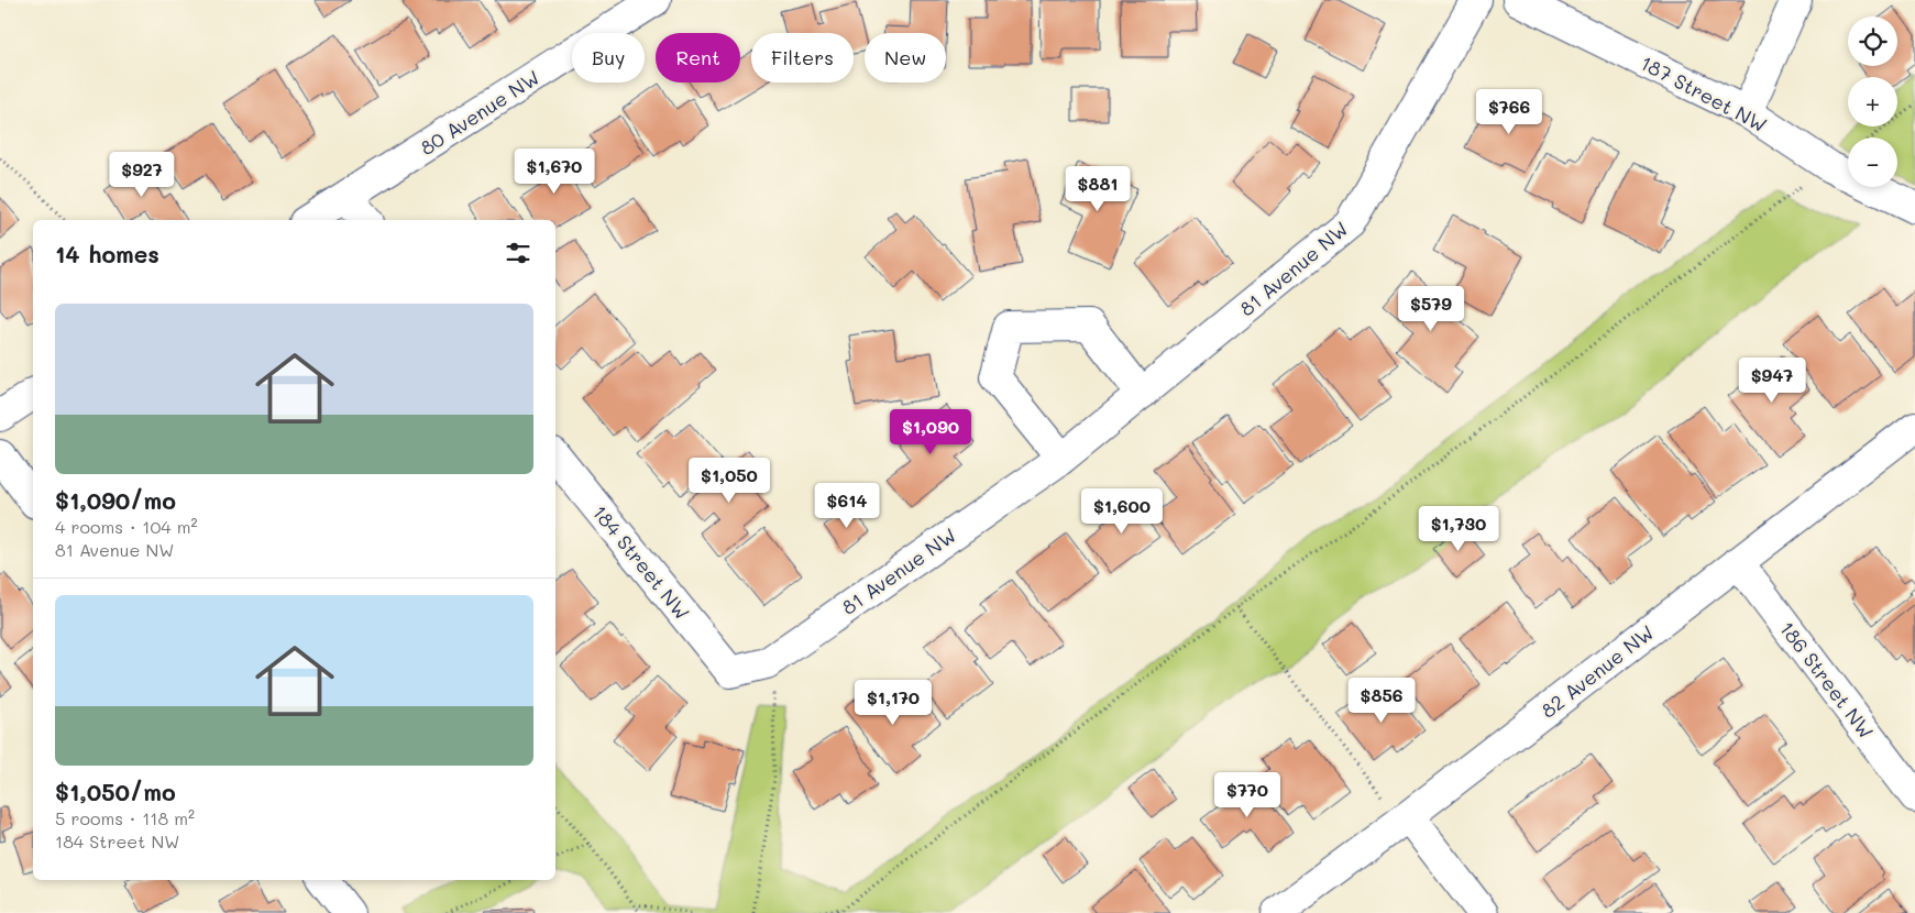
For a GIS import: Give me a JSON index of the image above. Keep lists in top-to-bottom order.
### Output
{
  "streets": {
    "street": [
      "187 Street NW",
      "80 Avenue NW",
      "81 Avenue NW",
      "184 Street NW",
      "82 Avenue NW",
      "186 Street NW"
    ]
  },
  "crossings": [
    ["81 Avenue NW", "184 Street NW"],
    ["82 Avenue NW", "186 Street NW"]
  ],
  "page": {
    "map_buttons": ["+", "−"],
    "chip": [
      "Buy",
      "Rent",
      "Filters",
      "New"
    ],
    "price": [
      "$766",
      "$1,670",
      "$927",
      "$881",
      "$579",
      "$947",
      "$1,090",
      "$1,050",
      "$614",
      "$1,600",
      "$1,730",
      "$856",
      "$1,170",
      "$770"
    ],
    "heading": "14 homes",
    "list": [
      {
        "name": "$1,090/mo",
        "note": "4 rooms · 104 m² · 81 Avenue NW"
      },
      {
        "name": "$1,050/mo",
        "note": "5 rooms · 118 m² · 184 Street NW"
      }
    ]
  }
}
